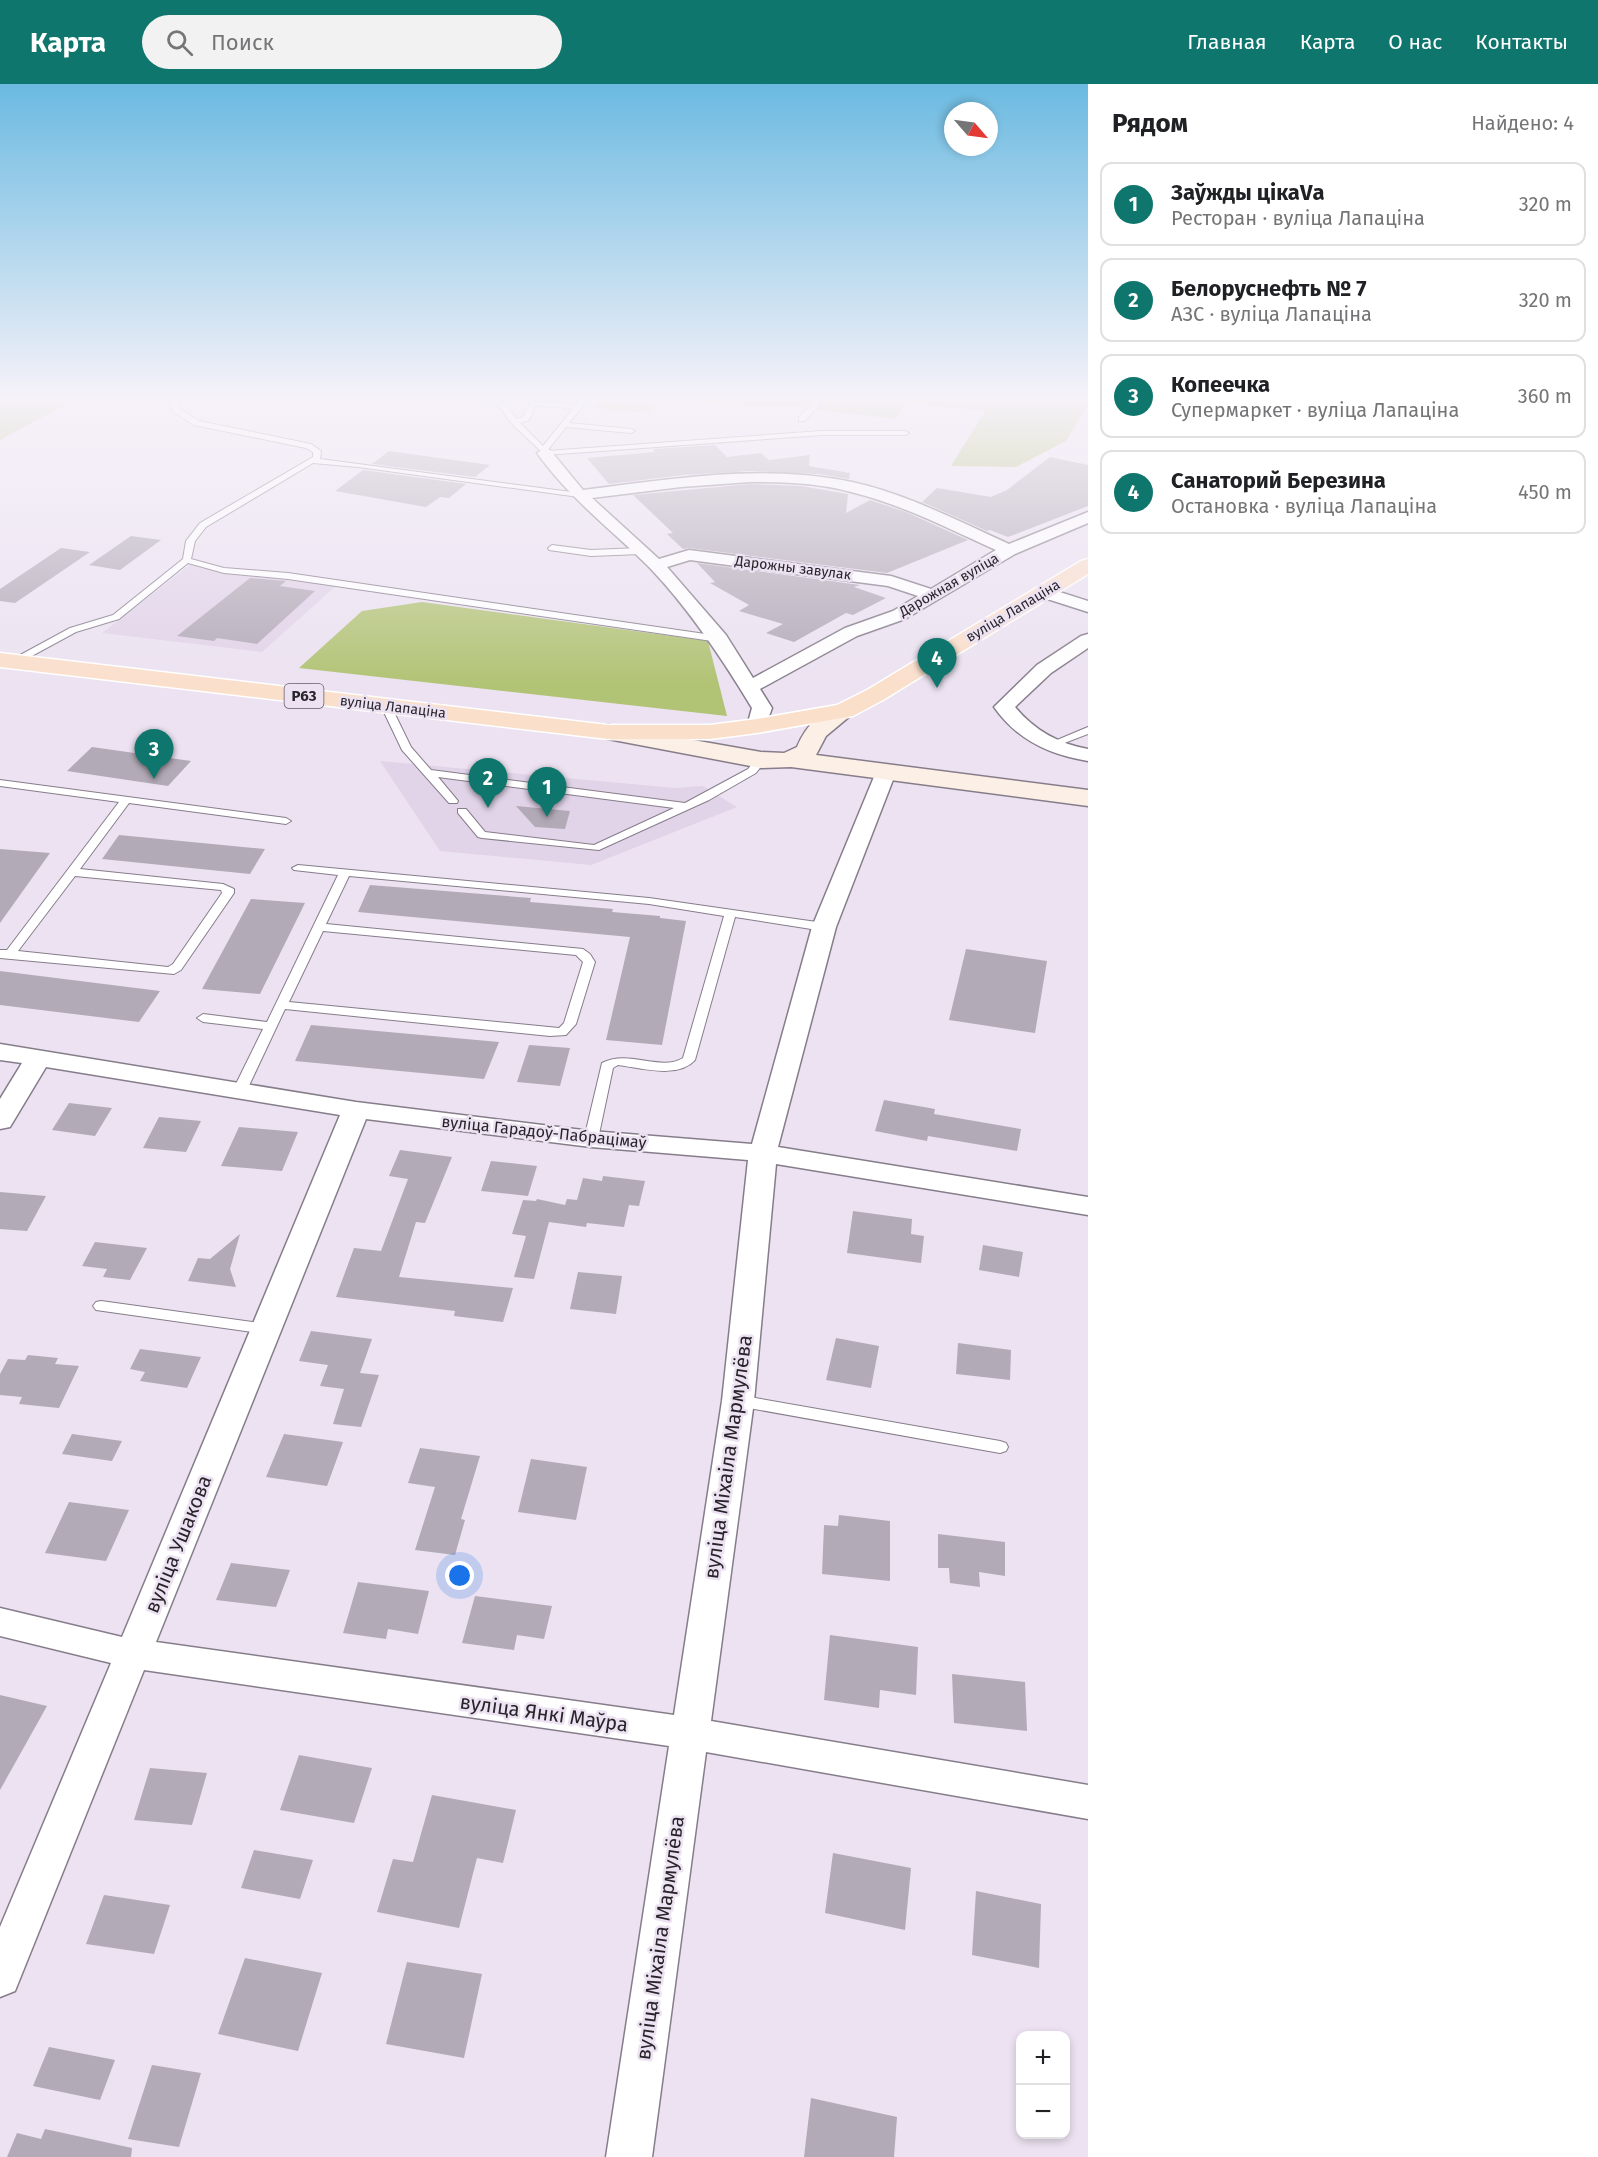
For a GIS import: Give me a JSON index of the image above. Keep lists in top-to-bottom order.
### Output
{
  "streets": {
    "main road": ["вуліца Лапаціна", "Р63"],
    "street": [
      "Дарожны завулак",
      "Дарожная вуліца",
      "вуліца Гарадоў-Пабрацімаў",
      "вуліца Міхаіла Мармулёва",
      "вуліца Ушакова",
      "вуліца Янкі Маўра"
    ]
  },
  "crossings": [
    ["Дарожны завулак", "Дарожная вуліца"],
    ["вуліца Гарадоў-Пабрацімаў", "вуліца Міхаіла Мармулёва"],
    ["вуліца Гарадоў-Пабрацімаў", "вуліца Ушакова"],
    ["вуліца Міхаіла Мармулёва", "вуліца Янкі Маўра"],
    ["вуліца Ушакова", "вуліца Янкі Маўра"]
  ],
  "north": "bottom right",
  "page": {
    "header": "Карта",
    "search": "Поиск",
    "nav": [
      "Главная",
      "Карта",
      "О нас",
      "Контакты"
    ],
    "heading": ["Рядом", "Найдено: 4"],
    "list": [
      {
        "mark": "1",
        "name": "Заўжды цікаVа",
        "note": "Ресторан · вуліца Лапаціна",
        "value": "320 m"
      },
      {
        "mark": "2",
        "name": "Белоруснефть № 7",
        "note": "АЗС · вуліца Лапаціна",
        "value": "320 m"
      },
      {
        "mark": "3",
        "name": "Копеечка",
        "note": "Супермаркет · вуліца Лапаціна",
        "value": "360 m"
      },
      {
        "mark": "4",
        "name": "Санаторий Березина",
        "note": "Остановка · вуліца Лапаціна",
        "value": "450 m"
      }
    ],
    "pins": [
      "4",
      "3",
      "2",
      "1"
    ],
    "map_buttons": ["+", "−"]
  }
}
